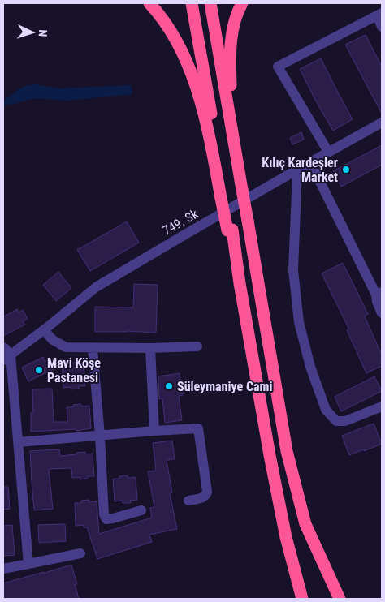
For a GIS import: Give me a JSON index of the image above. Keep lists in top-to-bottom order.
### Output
{
  "streets": {
    "street": ["749. Sk"]
  },
  "places": ["Kılıç Kardeşler Market", "Mavi Köşe Pastanesi", "Süleymaniye Cami"],
  "north": "right"
}
